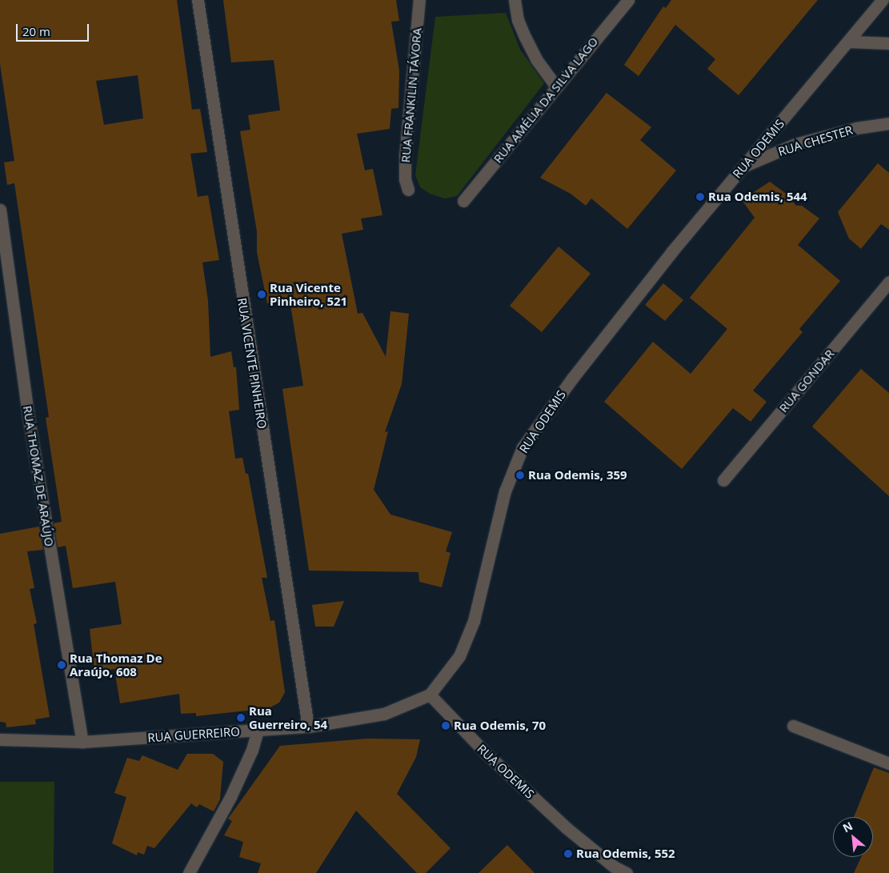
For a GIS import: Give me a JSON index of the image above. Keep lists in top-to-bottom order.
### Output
{
  "streets": {
    "street": [
      "RUA FRANKILIN TÁVORA",
      "RUA AMÉLIA DA SILVA LAGO",
      "RUA CHESTER",
      "RUA ODEMIS",
      "RUA VICENTE PINHEIRO",
      "RUA GONDAR",
      "RUA THOMAZ DE ARAÚJO",
      "RUA GUERREIRO"
    ]
  },
  "crossings": [
    ["RUA CHESTER", "RUA ODEMIS"],
    ["RUA ODEMIS", "RUA GUERREIRO"],
    ["RUA VICENTE PINHEIRO", "RUA GUERREIRO"],
    ["RUA THOMAZ DE ARAÚJO", "RUA GUERREIRO"]
  ],
  "places": [
    "Rua Odemis, 544",
    "Rua Vicente Pinheiro, 521",
    "Rua Odemis, 359",
    "Rua Thomaz De Araújo, 608",
    "Rua Guerreiro, 54",
    "Rua Odemis, 70",
    "Rua Odemis, 552"
  ],
  "scale_bar": "20 m",
  "north": "top left"
}
